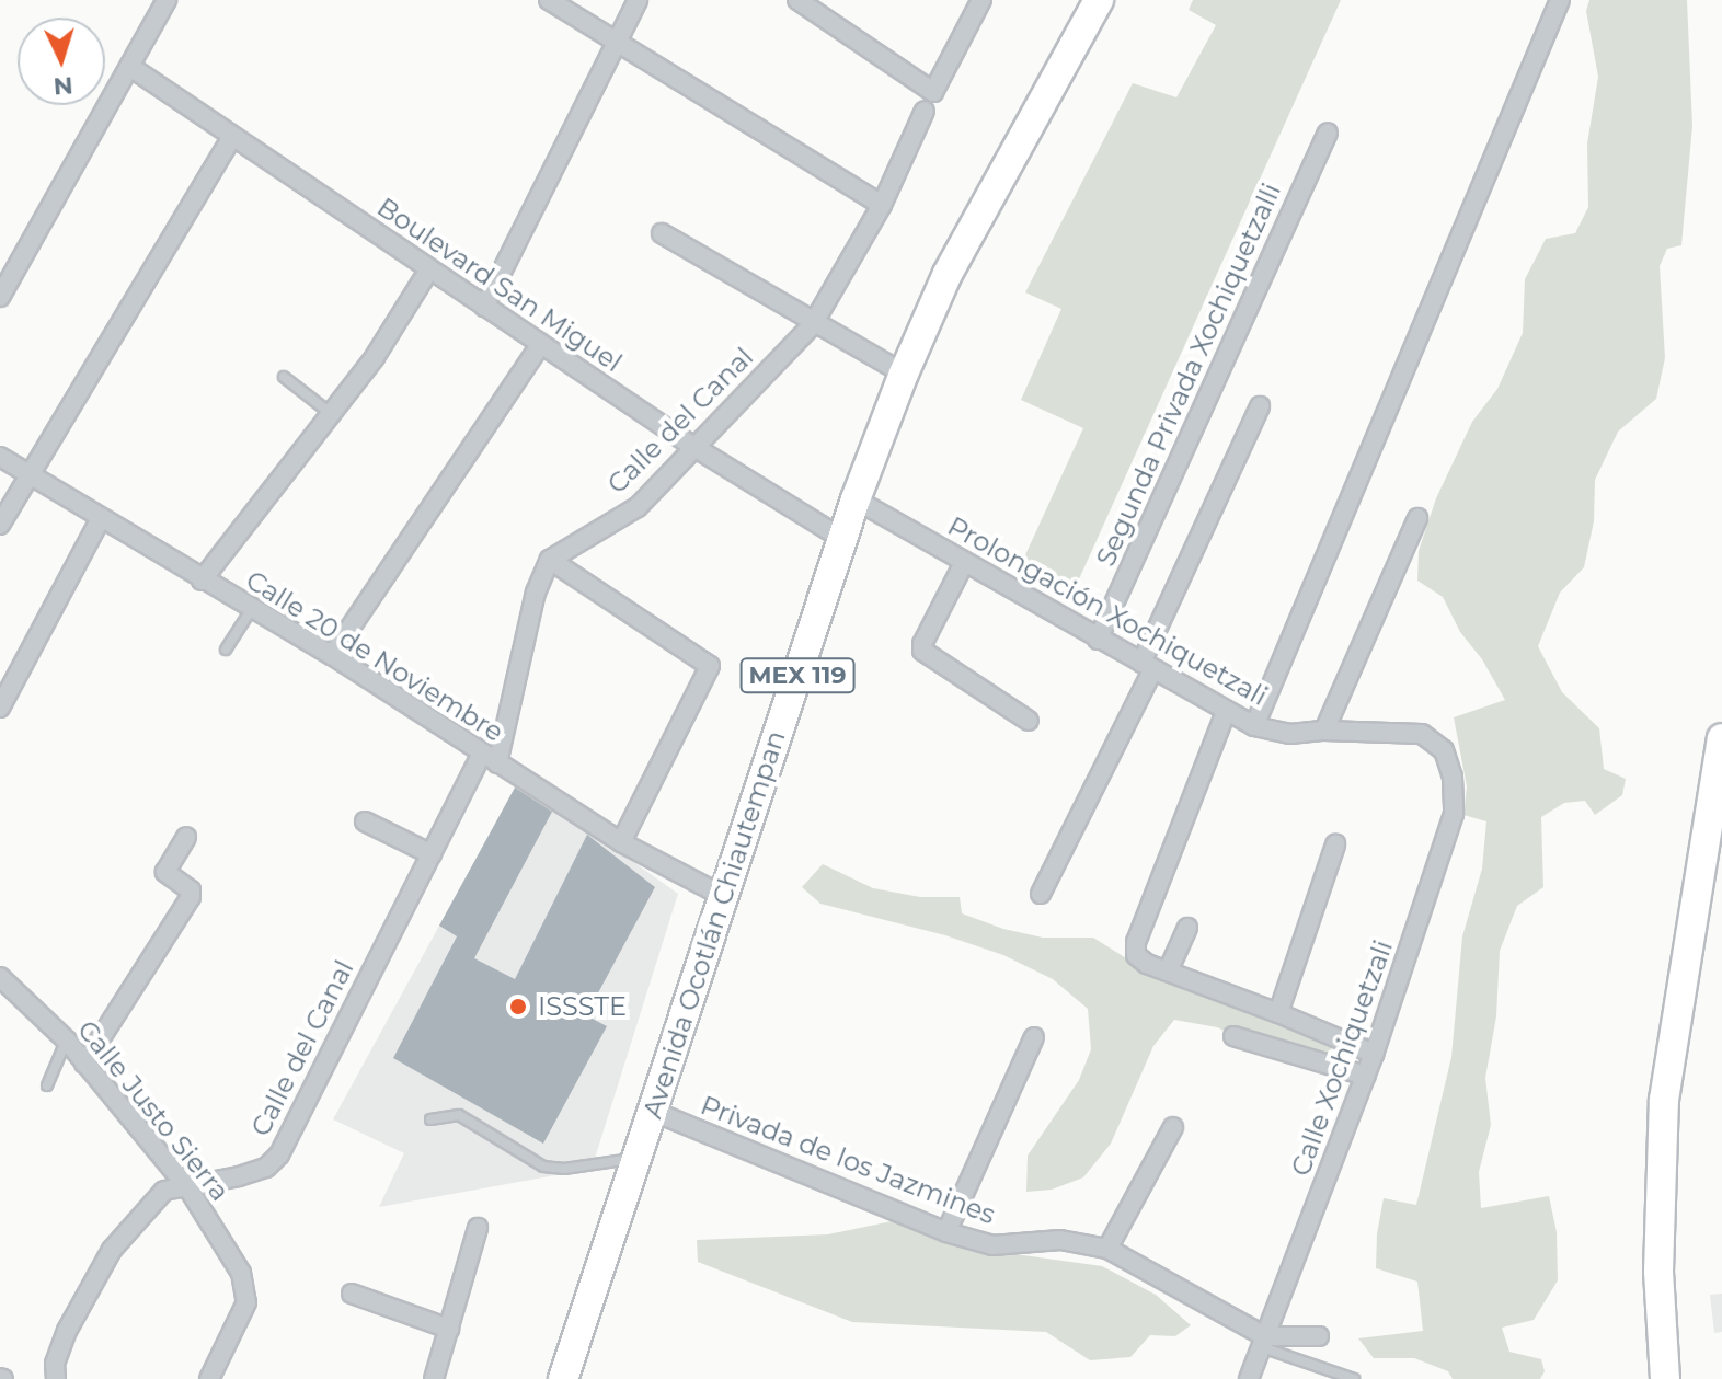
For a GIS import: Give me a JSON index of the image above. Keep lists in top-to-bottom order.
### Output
{
  "streets": {
    "main road": ["MEX 119", "Avenida Ocotlán Chiautempan"],
    "street": [
      "Boulevard San Miguel",
      "Segunda Privada Xochiquetzalli",
      "Calle del Canal",
      "Prolongación Xochiquetzali",
      "Calle 20 de Noviembre",
      "Calle Xochiquetzali",
      "Calle Justo Sierra",
      "Privada de los Jazmines"
    ]
  },
  "crossings": [
    ["Boulevard San Miguel", "Calle del Canal"],
    ["Boulevard San Miguel", "Avenida Ocotlán Chiautempan"],
    ["Segunda Privada Xochiquetzalli", "Prolongación Xochiquetzali"],
    ["Calle del Canal", "Calle 20 de Noviembre"],
    ["Calle del Canal", "Calle Justo Sierra"],
    ["Prolongación Xochiquetzali", "Avenida Ocotlán Chiautempan"],
    ["Prolongación Xochiquetzali", "Calle Xochiquetzali"],
    ["Calle 20 de Noviembre", "Avenida Ocotlán Chiautempan"],
    ["Avenida Ocotlán Chiautempan", "Privada de los Jazmines"],
    ["Calle Xochiquetzali", "Privada de los Jazmines"]
  ],
  "places": ["ISSSTE"],
  "north": "bottom"
}
